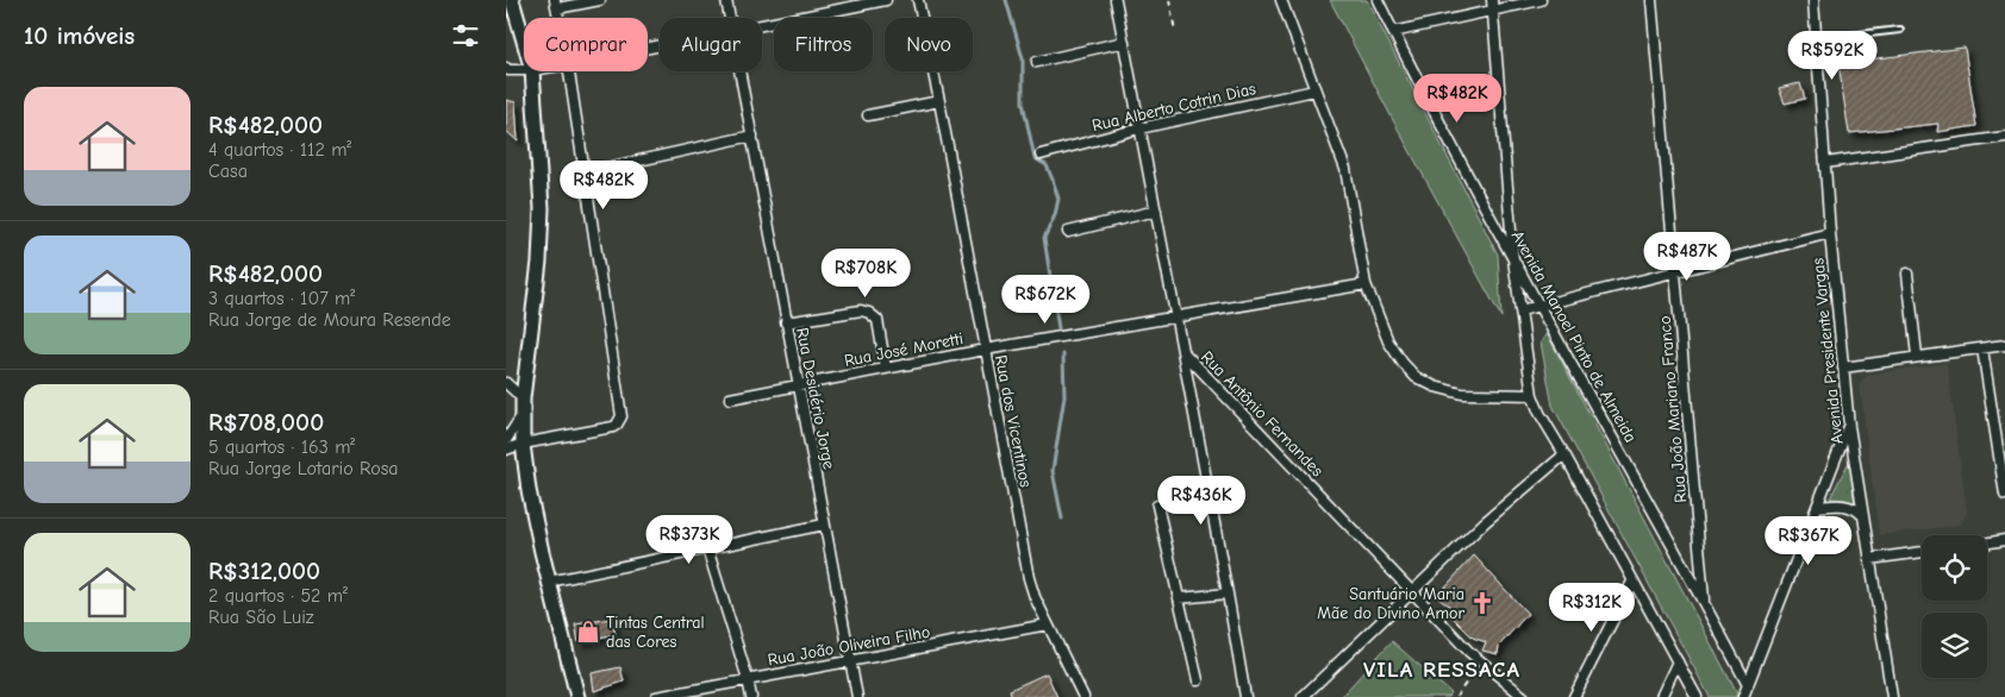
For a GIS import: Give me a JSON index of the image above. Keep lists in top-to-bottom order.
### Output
{
  "streets": {
    "street": [
      "Rua Alberto Cotrin Dias",
      "Avenida Manoel Pinto de Almeida",
      "Rua José Moretti",
      "Avenida Presidente Vargas",
      "Rua Desidério Jorge",
      "Rua João Mariano Franco",
      "Rua Antônio Fernandes",
      "Rua dos Vicentinos",
      "Rua João Oliveira Filho"
    ]
  },
  "crossings": [
    ["Rua Alberto Cotrin Dias", "Rua Antônio Fernandes"],
    ["Avenida Manoel Pinto de Almeida", "Rua João Mariano Franco"],
    ["Rua José Moretti", "Rua Desidério Jorge"],
    ["Rua José Moretti", "Rua Antônio Fernandes"],
    ["Rua José Moretti", "Rua dos Vicentinos"],
    ["Rua Desidério Jorge", "Rua João Oliveira Filho"],
    ["Rua dos Vicentinos", "Rua João Oliveira Filho"]
  ],
  "districts": ["VILA RESSACA"],
  "places": {
    "church": ["Santuário Maria Mãe do Divino Amor"],
    "shop": ["Tintas Central das Cores"]
  },
  "page": {
    "heading": "10 imóveis",
    "chip": [
      "Comprar",
      "Alugar",
      "Filtros",
      "Novo"
    ],
    "price": [
      "R$592K",
      "R$482K",
      "R$482K",
      "R$487K",
      "R$708K",
      "R$672K",
      "R$436K",
      "R$373K",
      "R$367K",
      "R$312K"
    ],
    "list": [
      {
        "name": "R$482,000",
        "note": "4 quartos · 112 m² · Casa"
      },
      {
        "name": "R$482,000",
        "note": "3 quartos · 107 m² · Rua Jorge de Moura Resende"
      },
      {
        "name": "R$708,000",
        "note": "5 quartos · 163 m² · Rua Jorge Lotario Rosa"
      },
      {
        "name": "R$312,000",
        "note": "2 quartos · 52 m² · Rua São Luiz"
      }
    ]
  }
}
